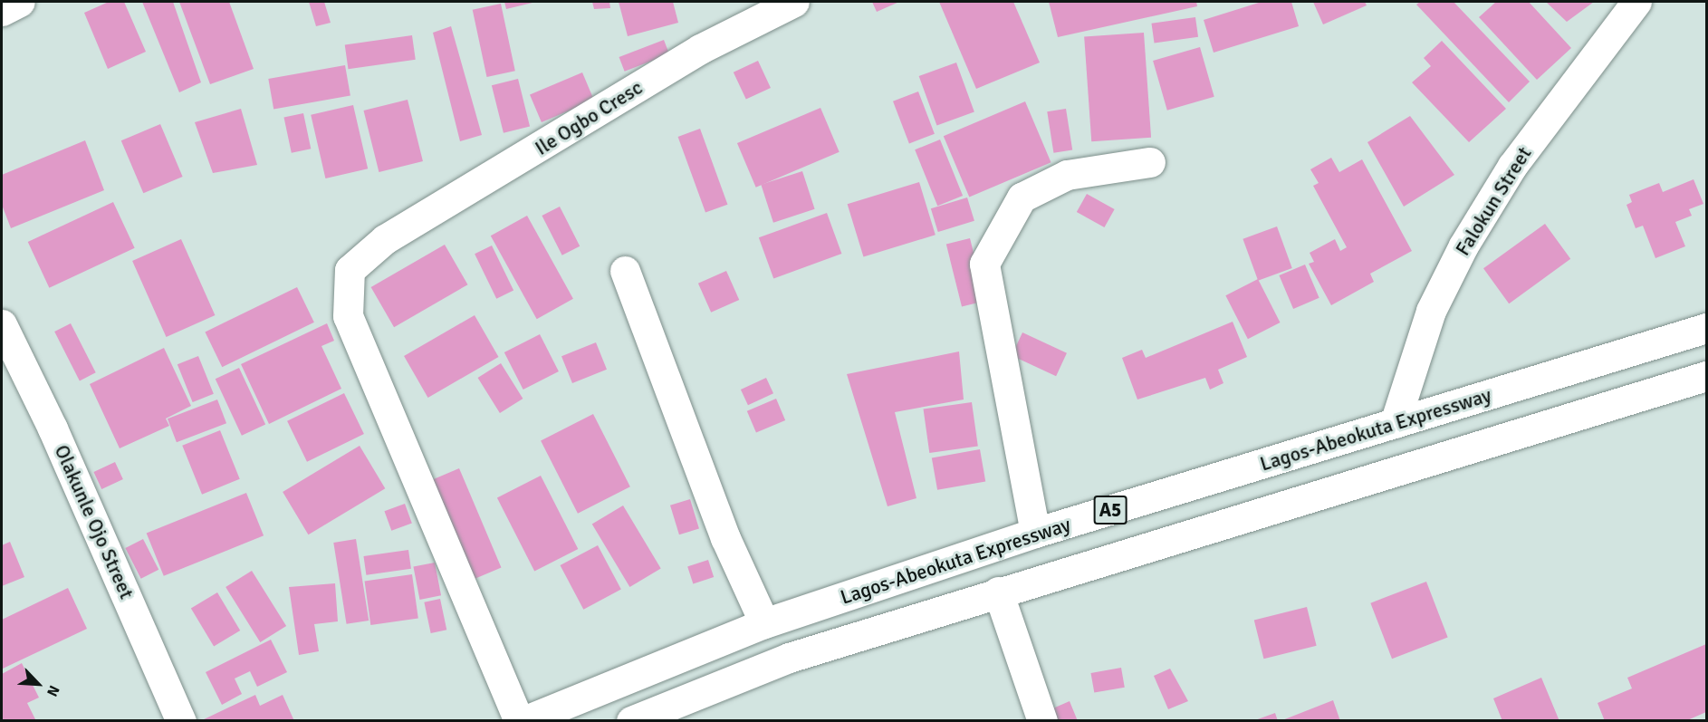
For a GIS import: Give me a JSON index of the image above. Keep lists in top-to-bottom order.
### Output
{
  "streets": {
    "main road": [
      "Ile Ogbo Cresc",
      "Falokun Street",
      "Lagos-Abeokuta Expressway",
      "A5",
      "Olakunle Ojo Street"
    ]
  },
  "crossings": [
    ["Falokun Street", "Lagos-Abeokuta Expressway"]
  ],
  "north": "bottom right"
}
